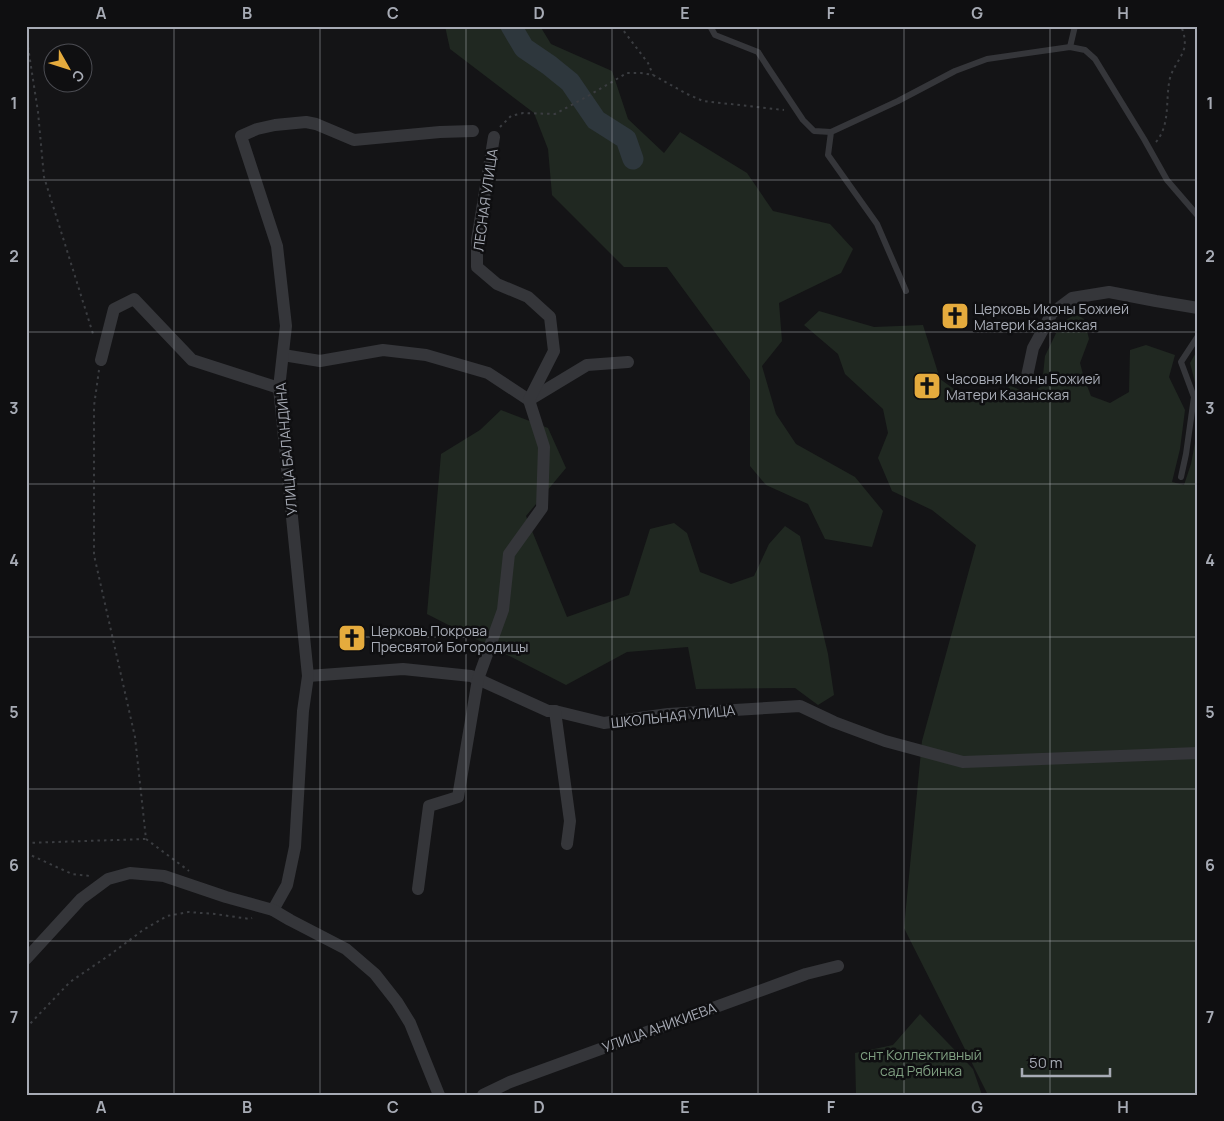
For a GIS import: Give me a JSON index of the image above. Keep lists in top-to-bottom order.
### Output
{
  "streets": {
    "street": [
      "ЛЕСНАЯ УЛИЦА",
      "УЛИЦА БАЛАНДИНА",
      "ШКОЛЬНАЯ УЛИЦА",
      "УЛИЦА АНИКИЕВА"
    ]
  },
  "crossings": [
    ["УЛИЦА БАЛАНДИНА", "ШКОЛЬНАЯ УЛИЦА"]
  ],
  "parks": ["снт Коллективный сад Рябинка"],
  "places": {
    "church": ["Церковь Иконы Божией Матери Казанская", "Часовня Иконы Божией Матери Казанская", "Церковь Покрова Пресвятой Богородицы"]
  },
  "scale_bar": "50 m",
  "north": "bottom right",
  "grid": {
    "columns": [
      "A",
      "B",
      "C",
      "D",
      "E",
      "F",
      "G",
      "H"
    ],
    "rows": [
      "1",
      "2",
      "3",
      "4",
      "5",
      "6",
      "7"
    ]
  }
}
